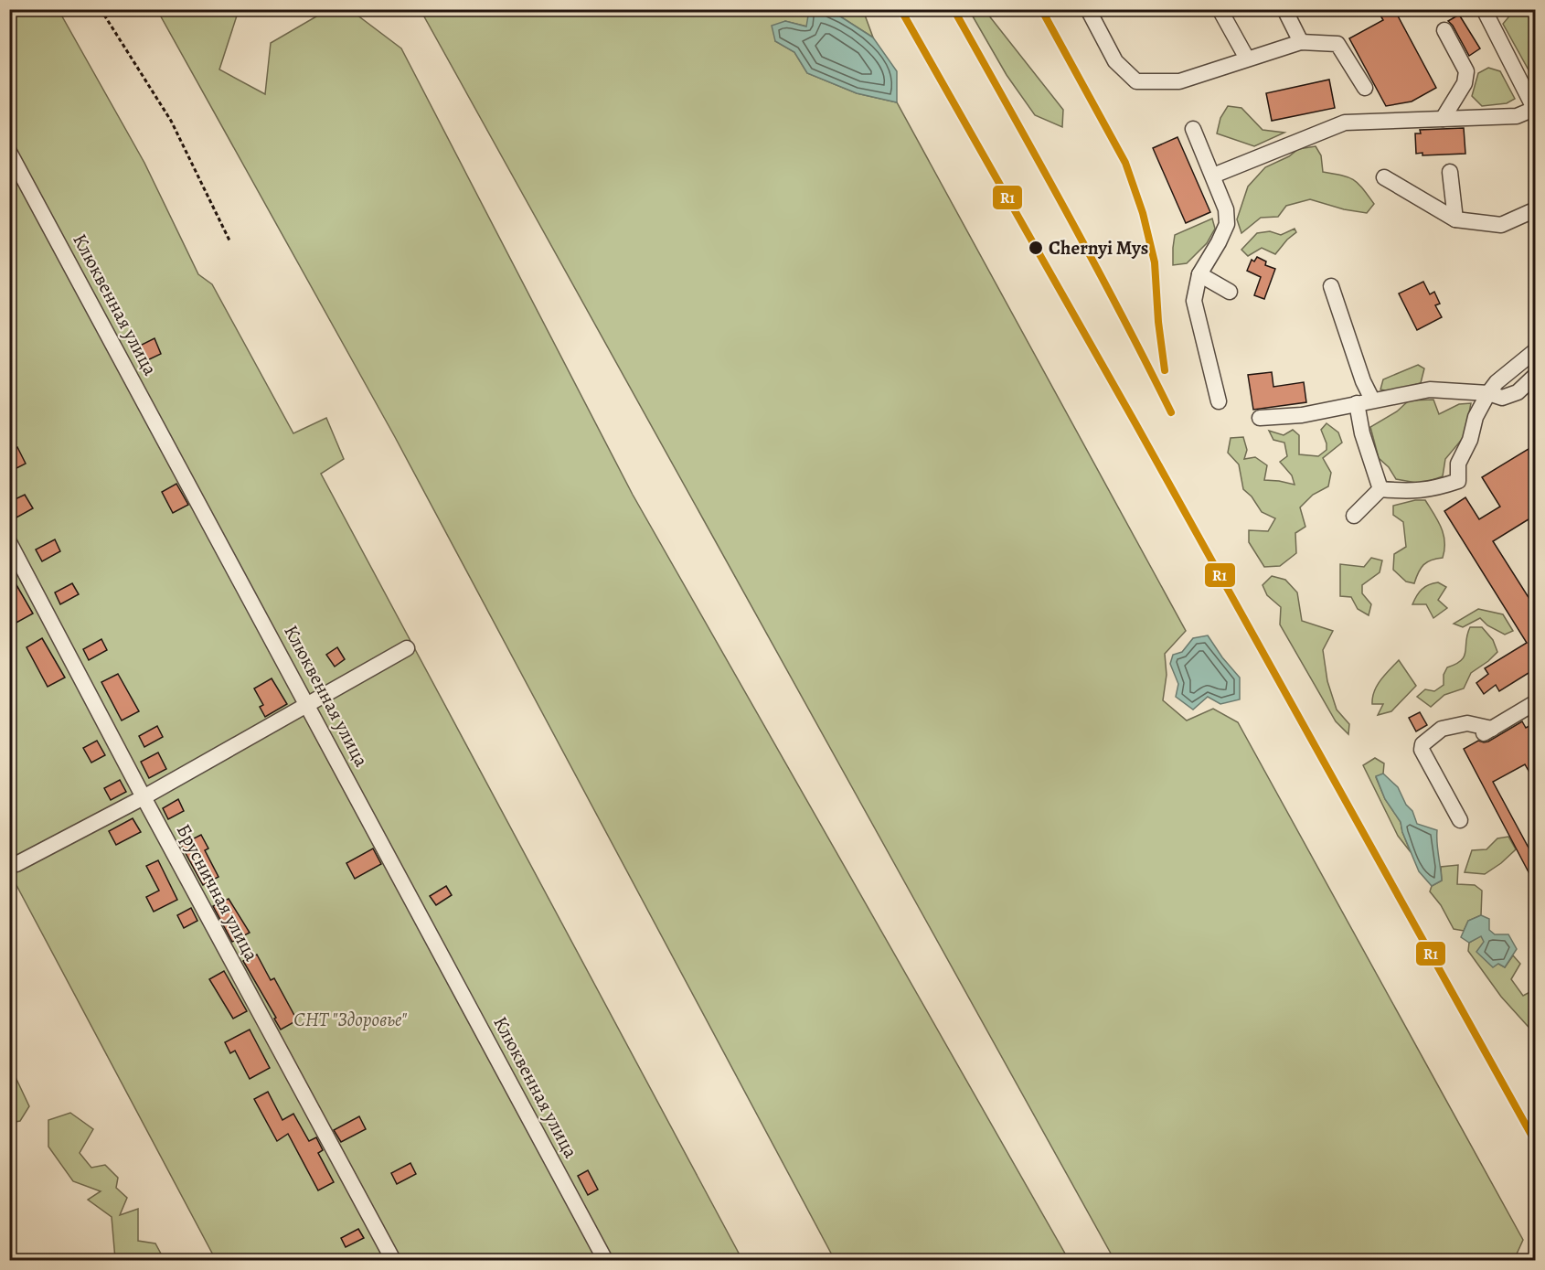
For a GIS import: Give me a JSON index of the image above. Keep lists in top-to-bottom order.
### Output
{
  "streets": {
    "street": ["Клюквенная улица", "Брусничная улица"]
  },
  "parks": ["СНТ \"Здоровье\""],
  "places": ["Chernyi Mys"],
  "lines": ["transit line R1"]
}
